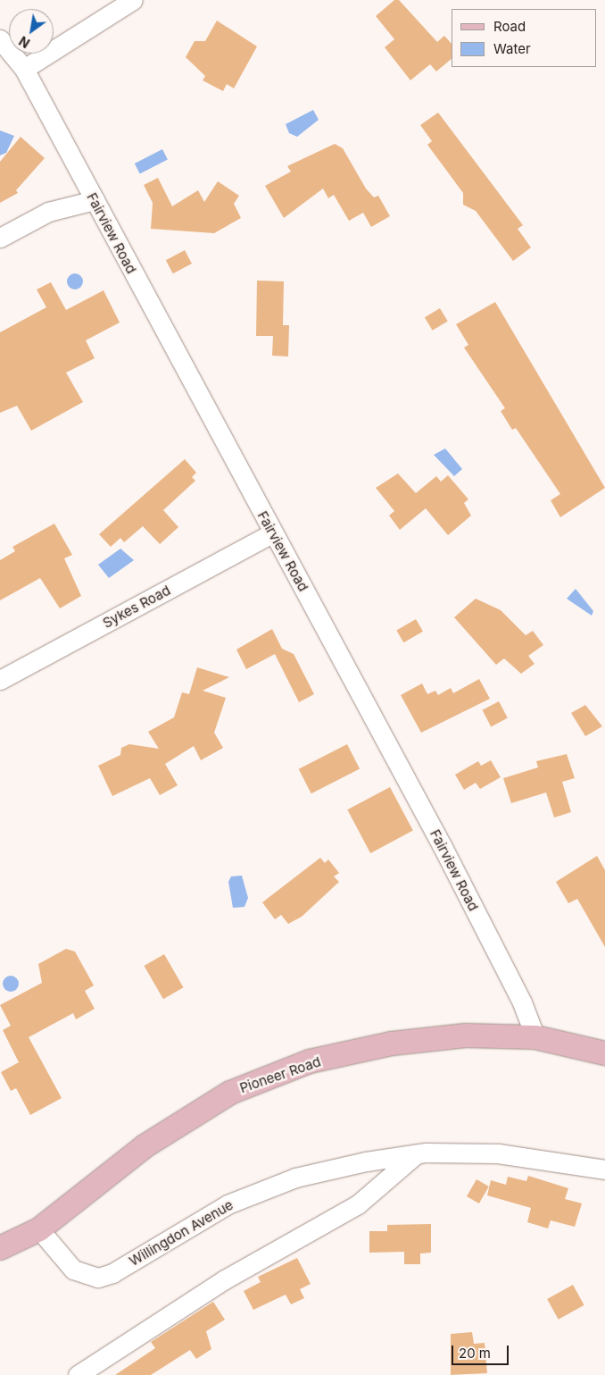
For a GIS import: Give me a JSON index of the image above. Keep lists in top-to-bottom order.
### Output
{
  "streets": {
    "main road": ["Pioneer Road"],
    "street": ["Fairview Road", "Sykes Road", "Willingdon Avenue"]
  },
  "crossings": [
    ["Fairview Road", "Sykes Road"],
    ["Fairview Road", "Pioneer Road"],
    ["Pioneer Road", "Willingdon Avenue"]
  ],
  "legend": ["Road", "Water"],
  "scale_bar": "20 m",
  "north": "bottom left"
}
